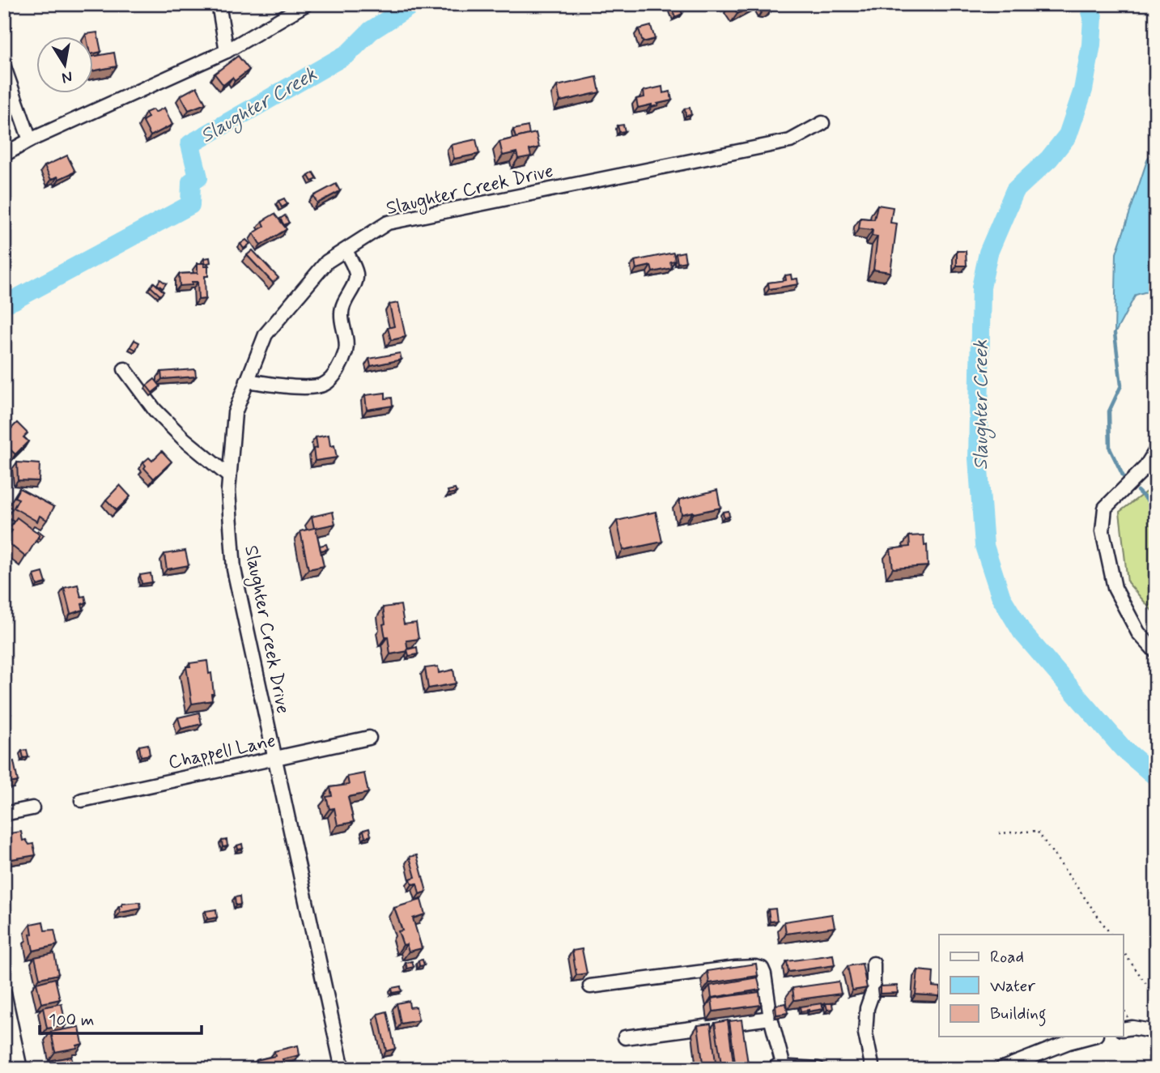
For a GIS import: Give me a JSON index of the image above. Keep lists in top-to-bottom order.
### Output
{
  "streets": {
    "street": ["Slaughter Creek Drive", "Chappell Lane"]
  },
  "crossings": [
    ["Slaughter Creek Drive", "Chappell Lane"]
  ],
  "water": ["Slaughter Creek"],
  "legend": ["Road", "Water", "Building"],
  "scale_bar": "100 m",
  "north": "bottom"
}
